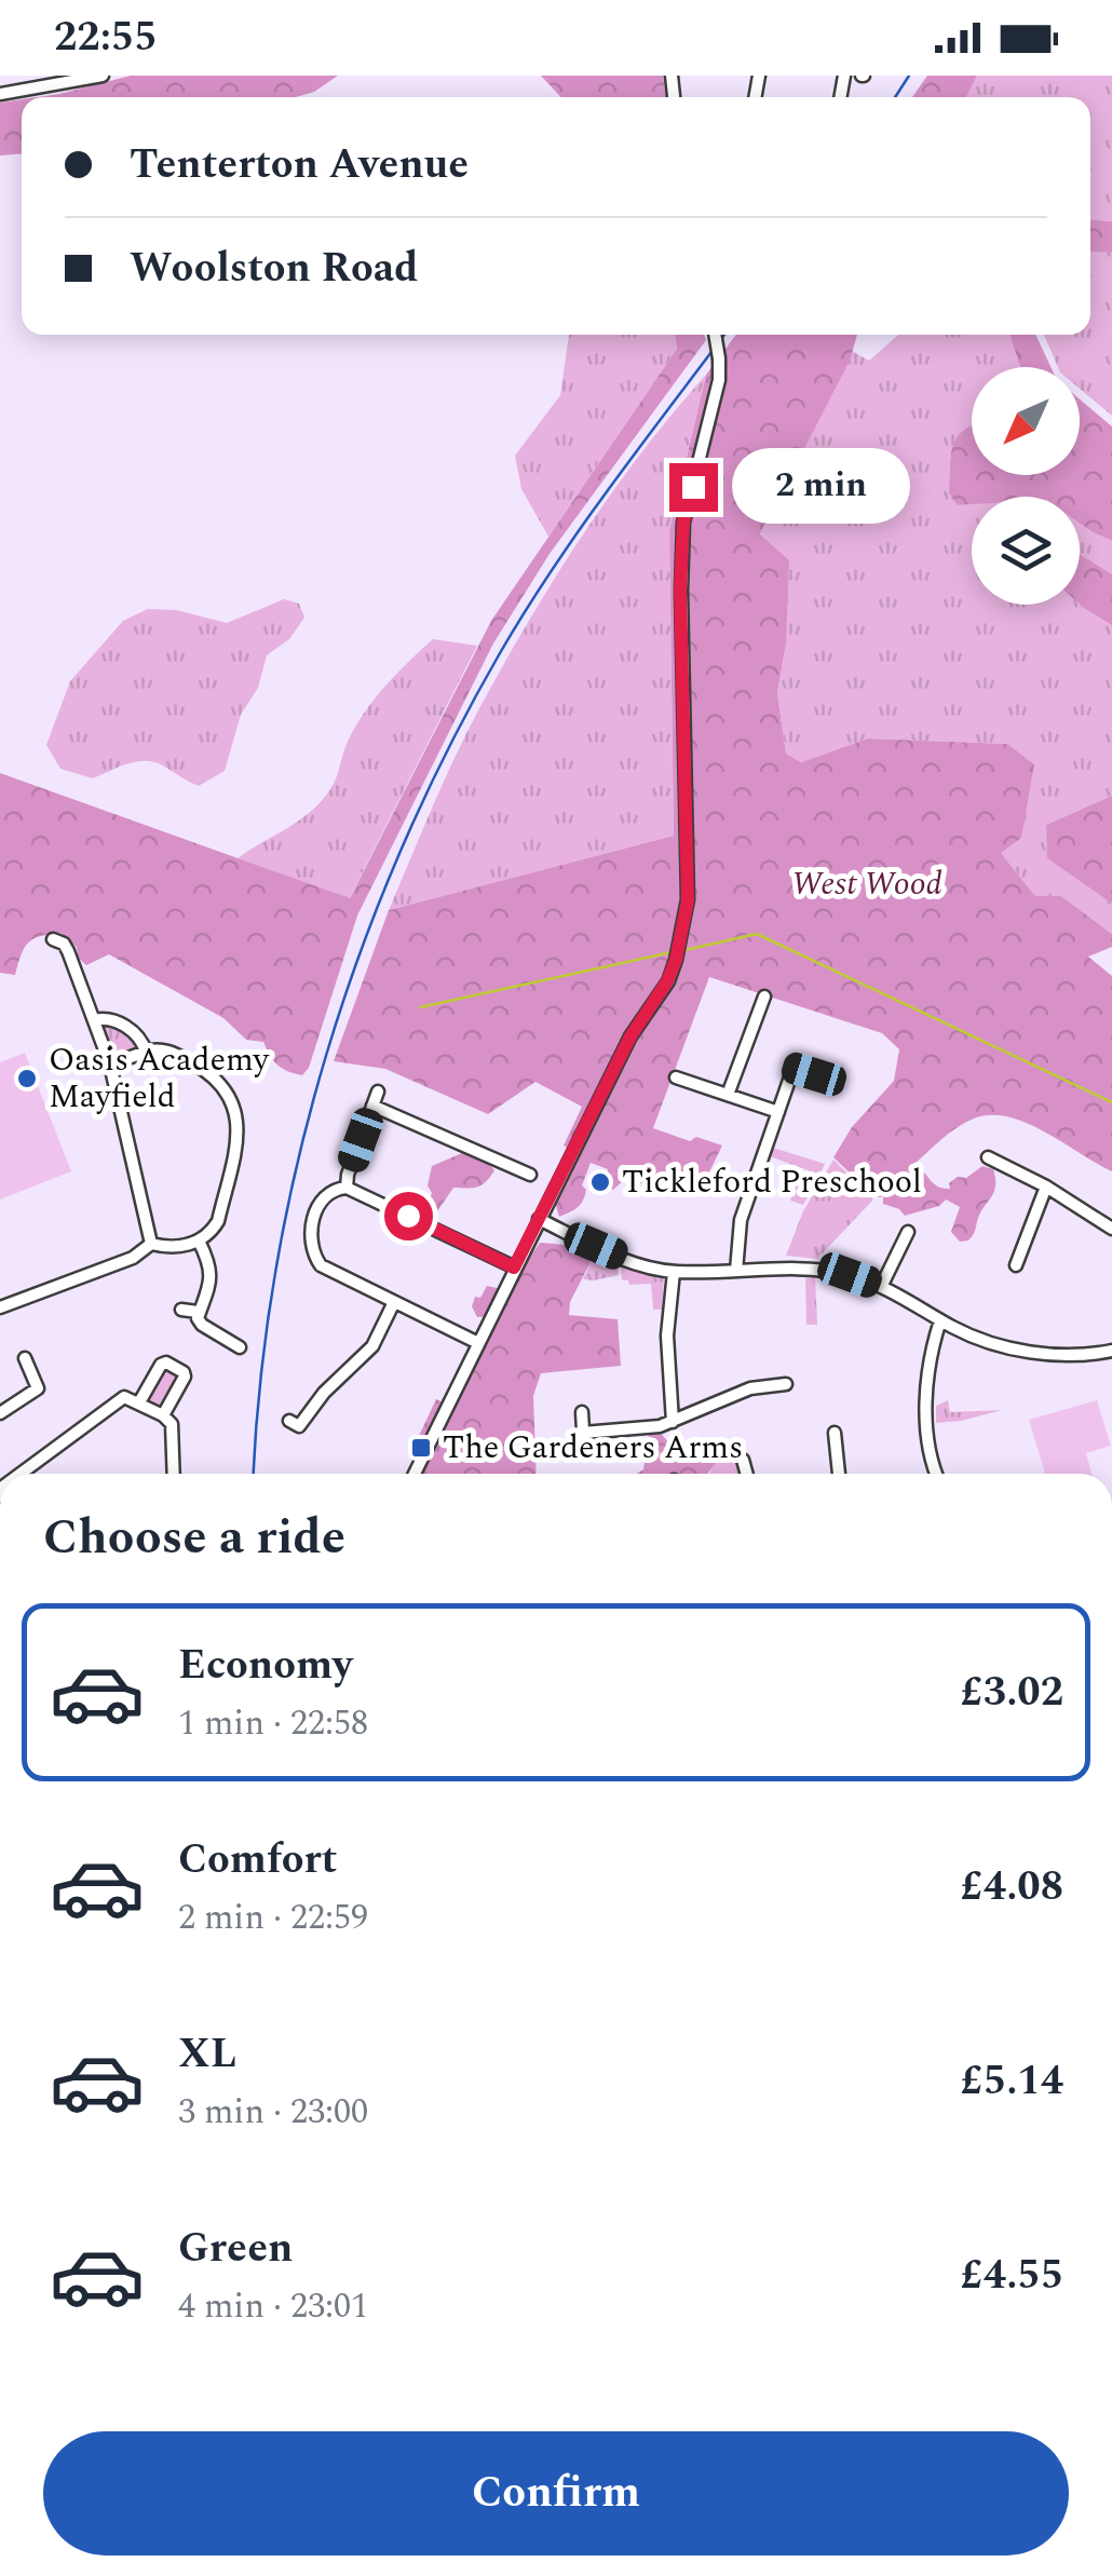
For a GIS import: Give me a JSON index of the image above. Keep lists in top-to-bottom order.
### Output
{
  "parks": ["West Wood"],
  "places": {
    "other": ["Oasis Academy Mayfield", "Tickleford Preschool"],
    "transit": ["The Gardeners Arms"]
  },
  "north": "bottom left",
  "page": {
    "status": "22:55",
    "banner": ["Tenterton Avenue", "Woolston Road"],
    "bubble": "2 min",
    "heading": "Choose a ride",
    "list": [
      {
        "name": "Economy",
        "note": "1 min · 22:58",
        "value": "£3.02"
      },
      {
        "name": "Comfort",
        "note": "2 min · 22:59",
        "value": "£4.08"
      },
      {
        "name": "XL",
        "note": "3 min · 23:00",
        "value": "£5.14"
      },
      {
        "name": "Green",
        "note": "4 min · 23:01",
        "value": "£4.55"
      }
    ],
    "buttons": "Confirm"
  }
}
